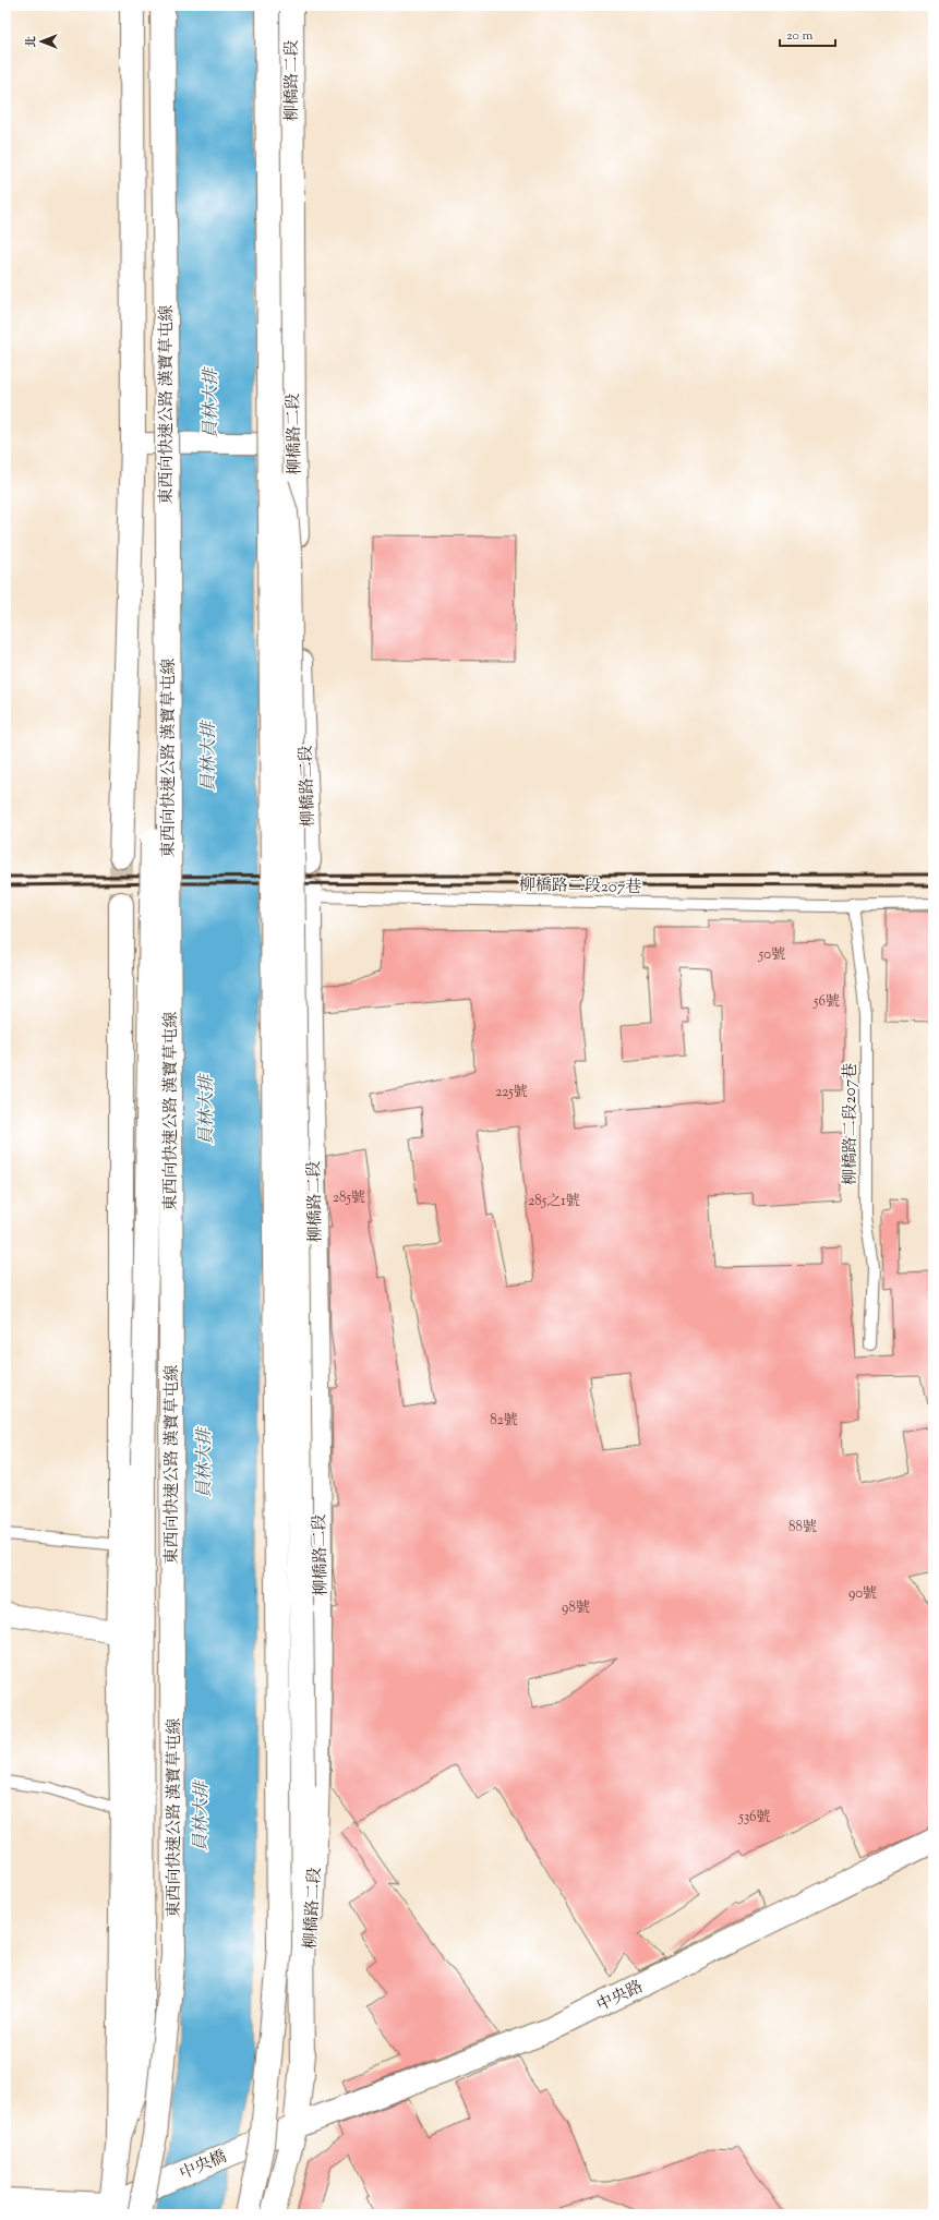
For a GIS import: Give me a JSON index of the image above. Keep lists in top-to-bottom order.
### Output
{
  "streets": {
    "main road": [
      "柳橋路二段",
      "東西向快速公路 漢寶草屯線",
      "中央路",
      "中央橋"
    ],
    "lane": ["柳橋路二段207巷"]
  },
  "crossings": [
    ["柳橋路二段", "柳橋路二段207巷"],
    ["柳橋路二段", "中央路"],
    ["柳橋路二段", "中央橋"],
    ["中央路", "中央橋"]
  ],
  "water": ["員林大排"],
  "house_numbers": [
    "50號",
    "56號",
    "225號",
    "285號",
    "285之1號",
    "82號",
    "88號",
    "90號",
    "98號",
    "536號"
  ],
  "scale_bar": "20 m",
  "north": "left"
}
